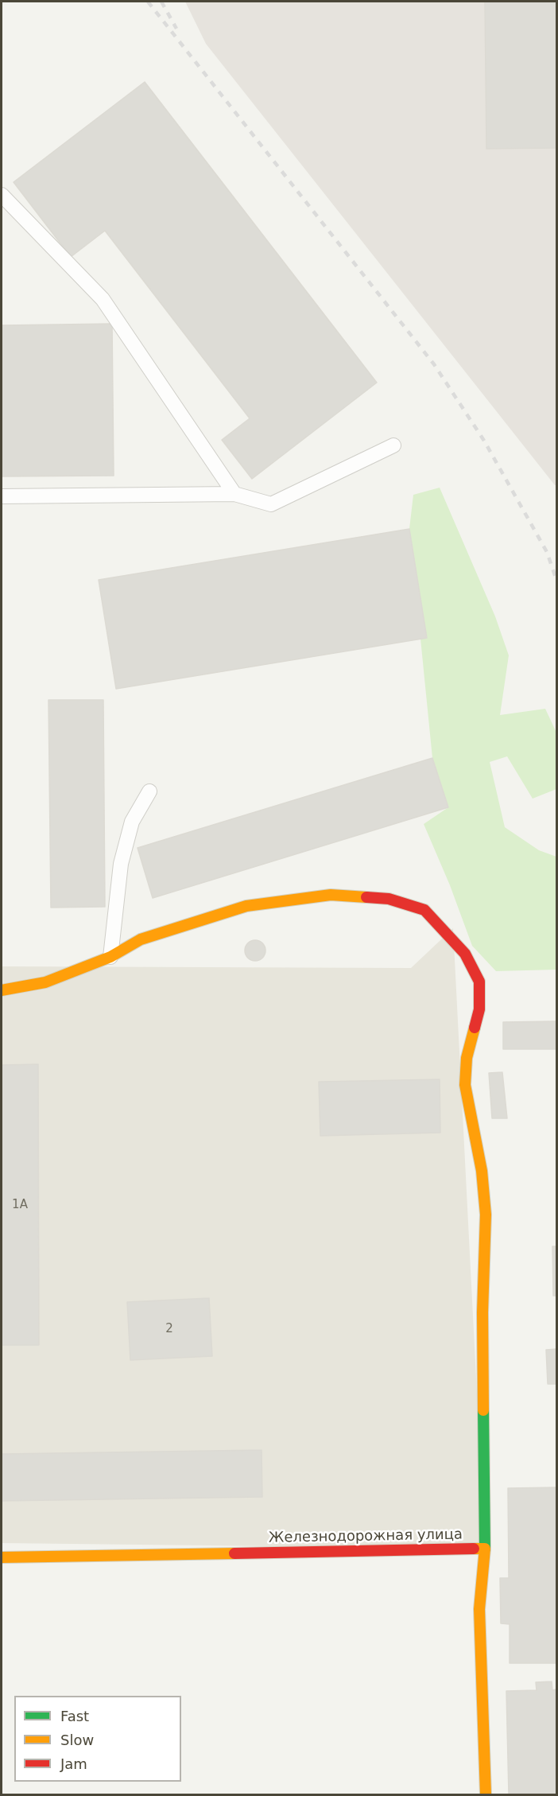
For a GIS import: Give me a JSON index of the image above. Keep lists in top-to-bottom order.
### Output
{
  "streets": {
    "street": ["Железнодорожная улица"]
  },
  "house_numbers": ["1А", "2"],
  "legend": ["Fast", "Slow", "Jam"]
}
